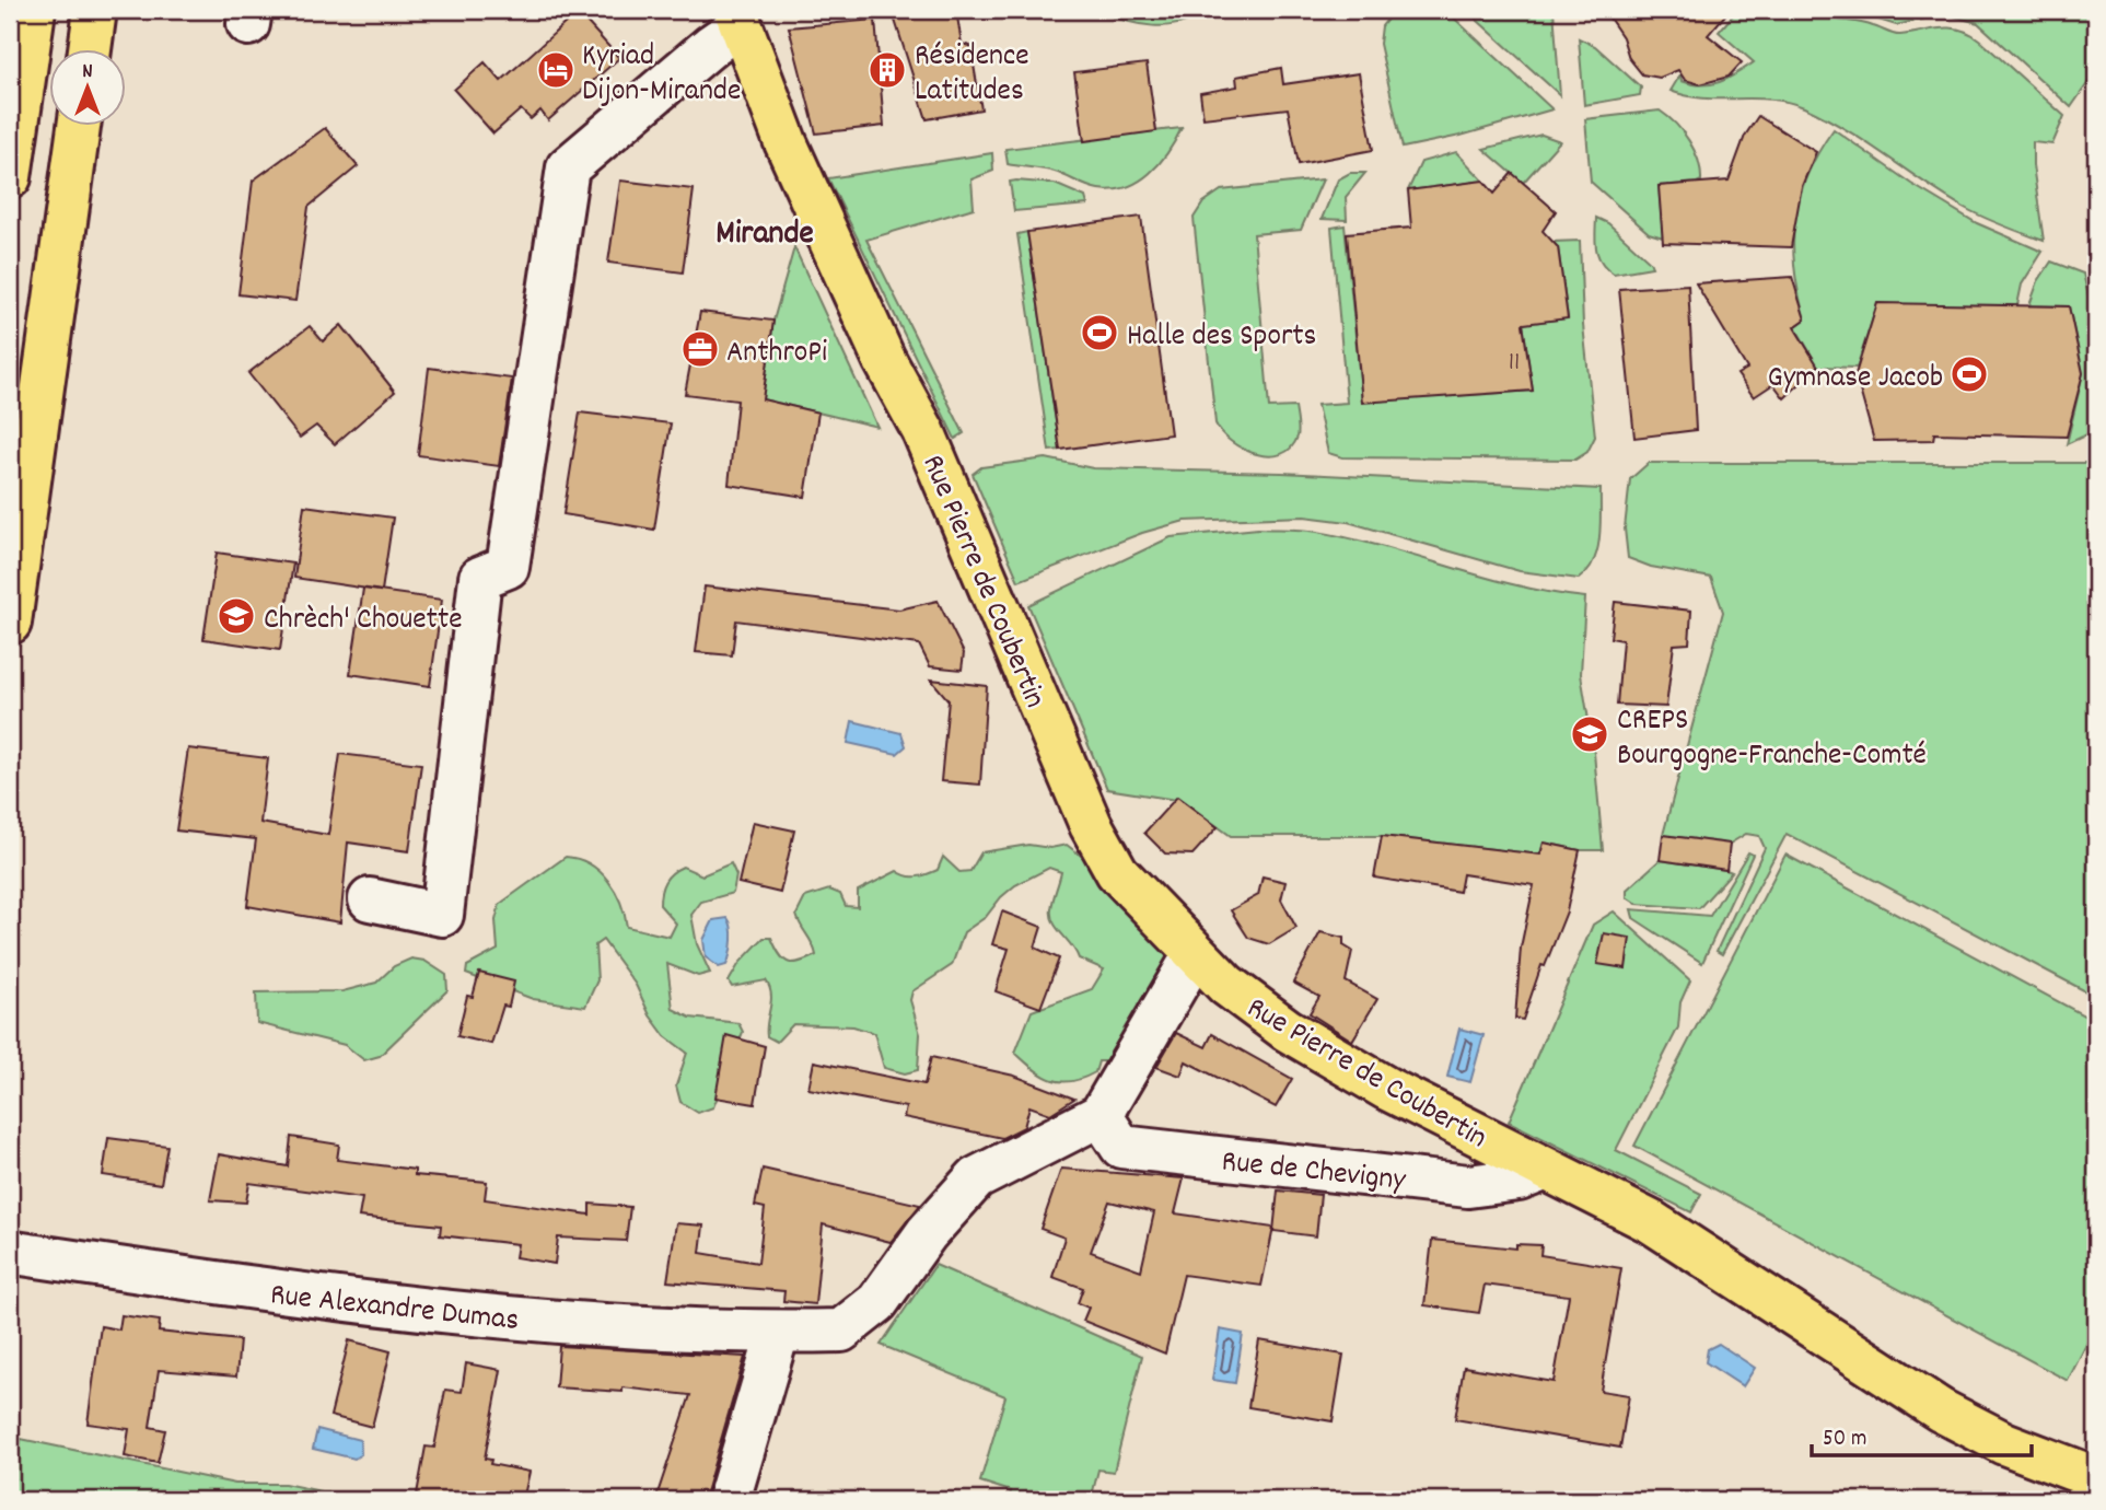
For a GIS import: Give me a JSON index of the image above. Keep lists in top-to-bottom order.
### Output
{
  "streets": {
    "main road": ["Rue Pierre de Coubertin"],
    "street": ["Rue de Chevigny", "Rue Alexandre Dumas"]
  },
  "crossings": [
    ["Rue Pierre de Coubertin", "Rue de Chevigny"],
    ["Rue de Chevigny", "Rue Alexandre Dumas"]
  ],
  "districts": ["Mirande"],
  "places": {
    "hotel": ["Kyriad Dijon-Mirande"],
    "building": ["Résidence Latitudes"],
    "sports": ["Halle des Sports", "Gymnase Jacob"],
    "office": ["AnthroPi"],
    "school or university": ["Chrèch' Chouette", "CREPS Bourgogne-Franche-Comté"]
  },
  "house_numbers": ["11"],
  "scale_bar": "50 m",
  "north": "top"
}
